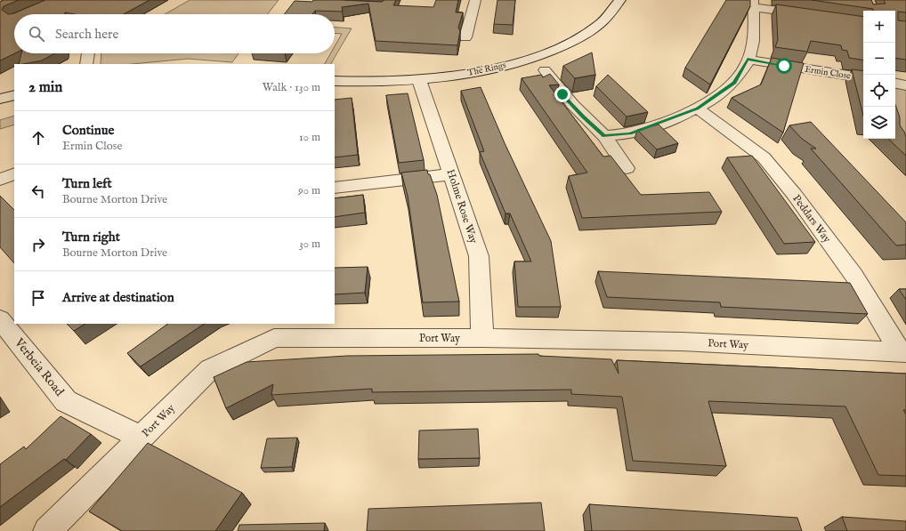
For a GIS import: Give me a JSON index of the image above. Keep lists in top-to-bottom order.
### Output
{
  "streets": {
    "street": [
      "The Rings",
      "Ermin Close",
      "Holme Rose Way",
      "Peddars Way",
      "Port Way",
      "Verbeia Road"
    ]
  },
  "crossings": [
    ["The Rings", "Holme Rose Way"],
    ["Holme Rose Way", "Port Way"],
    ["Peddars Way", "Port Way"],
    ["Port Way", "Verbeia Road"]
  ],
  "page": {
    "map_buttons": ["+", "−"],
    "search": "Search here",
    "heading": ["2 min", "Walk · 130 m"],
    "list": [
      ["Continue", "Ermin Close", "10 m"],
      ["Turn left", "Bourne Morton Drive", "90 m"],
      ["Turn right", "Bourne Morton Drive", "30 m"],
      "Arrive at destination"
    ]
  }
}
